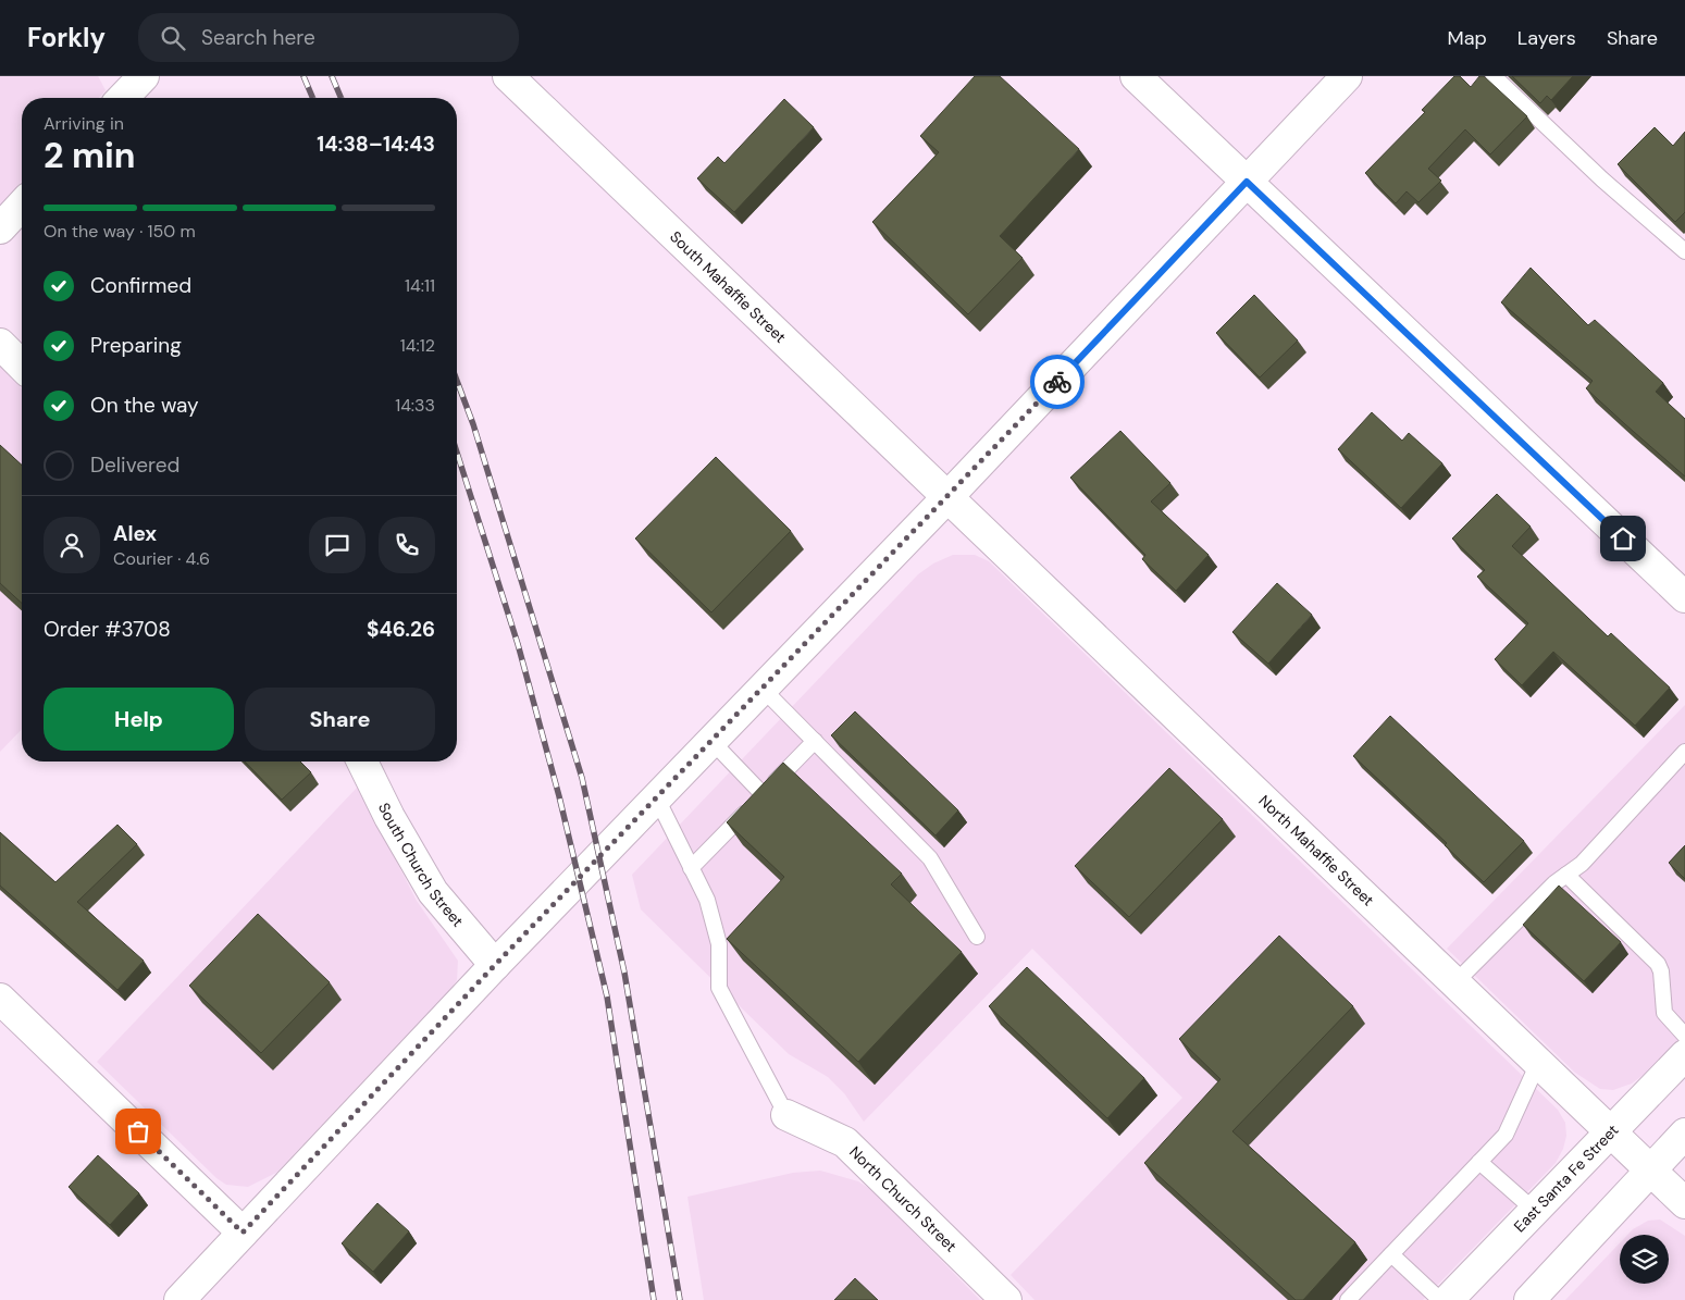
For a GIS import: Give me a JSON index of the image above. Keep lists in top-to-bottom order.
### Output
{
  "streets": {
    "street": [
      "South Mahaffie Street",
      "North Mahaffie Street",
      "South Church Street",
      "East Santa Fe Street",
      "North Church Street"
    ]
  },
  "crossings": [
    ["South Mahaffie Street", "North Mahaffie Street"],
    ["North Mahaffie Street", "East Santa Fe Street"]
  ],
  "page": {
    "header": "Forkly",
    "search": "Search here",
    "nav": ["Map", "Layers", "Share"],
    "heading": ["2 min", "Arriving in", "14:38–14:43"],
    "panel": [
      "Alex",
      "Courier · 4.6",
      "Order #3708",
      "$46.26"
    ],
    "bar": "On the way · 150 m",
    "list": [
      ["Confirmed", "14:11"],
      ["Preparing", "14:12"],
      ["On the way", "14:33"],
      "Delivered"
    ],
    "buttons": ["Help", "Share"]
  }
}
